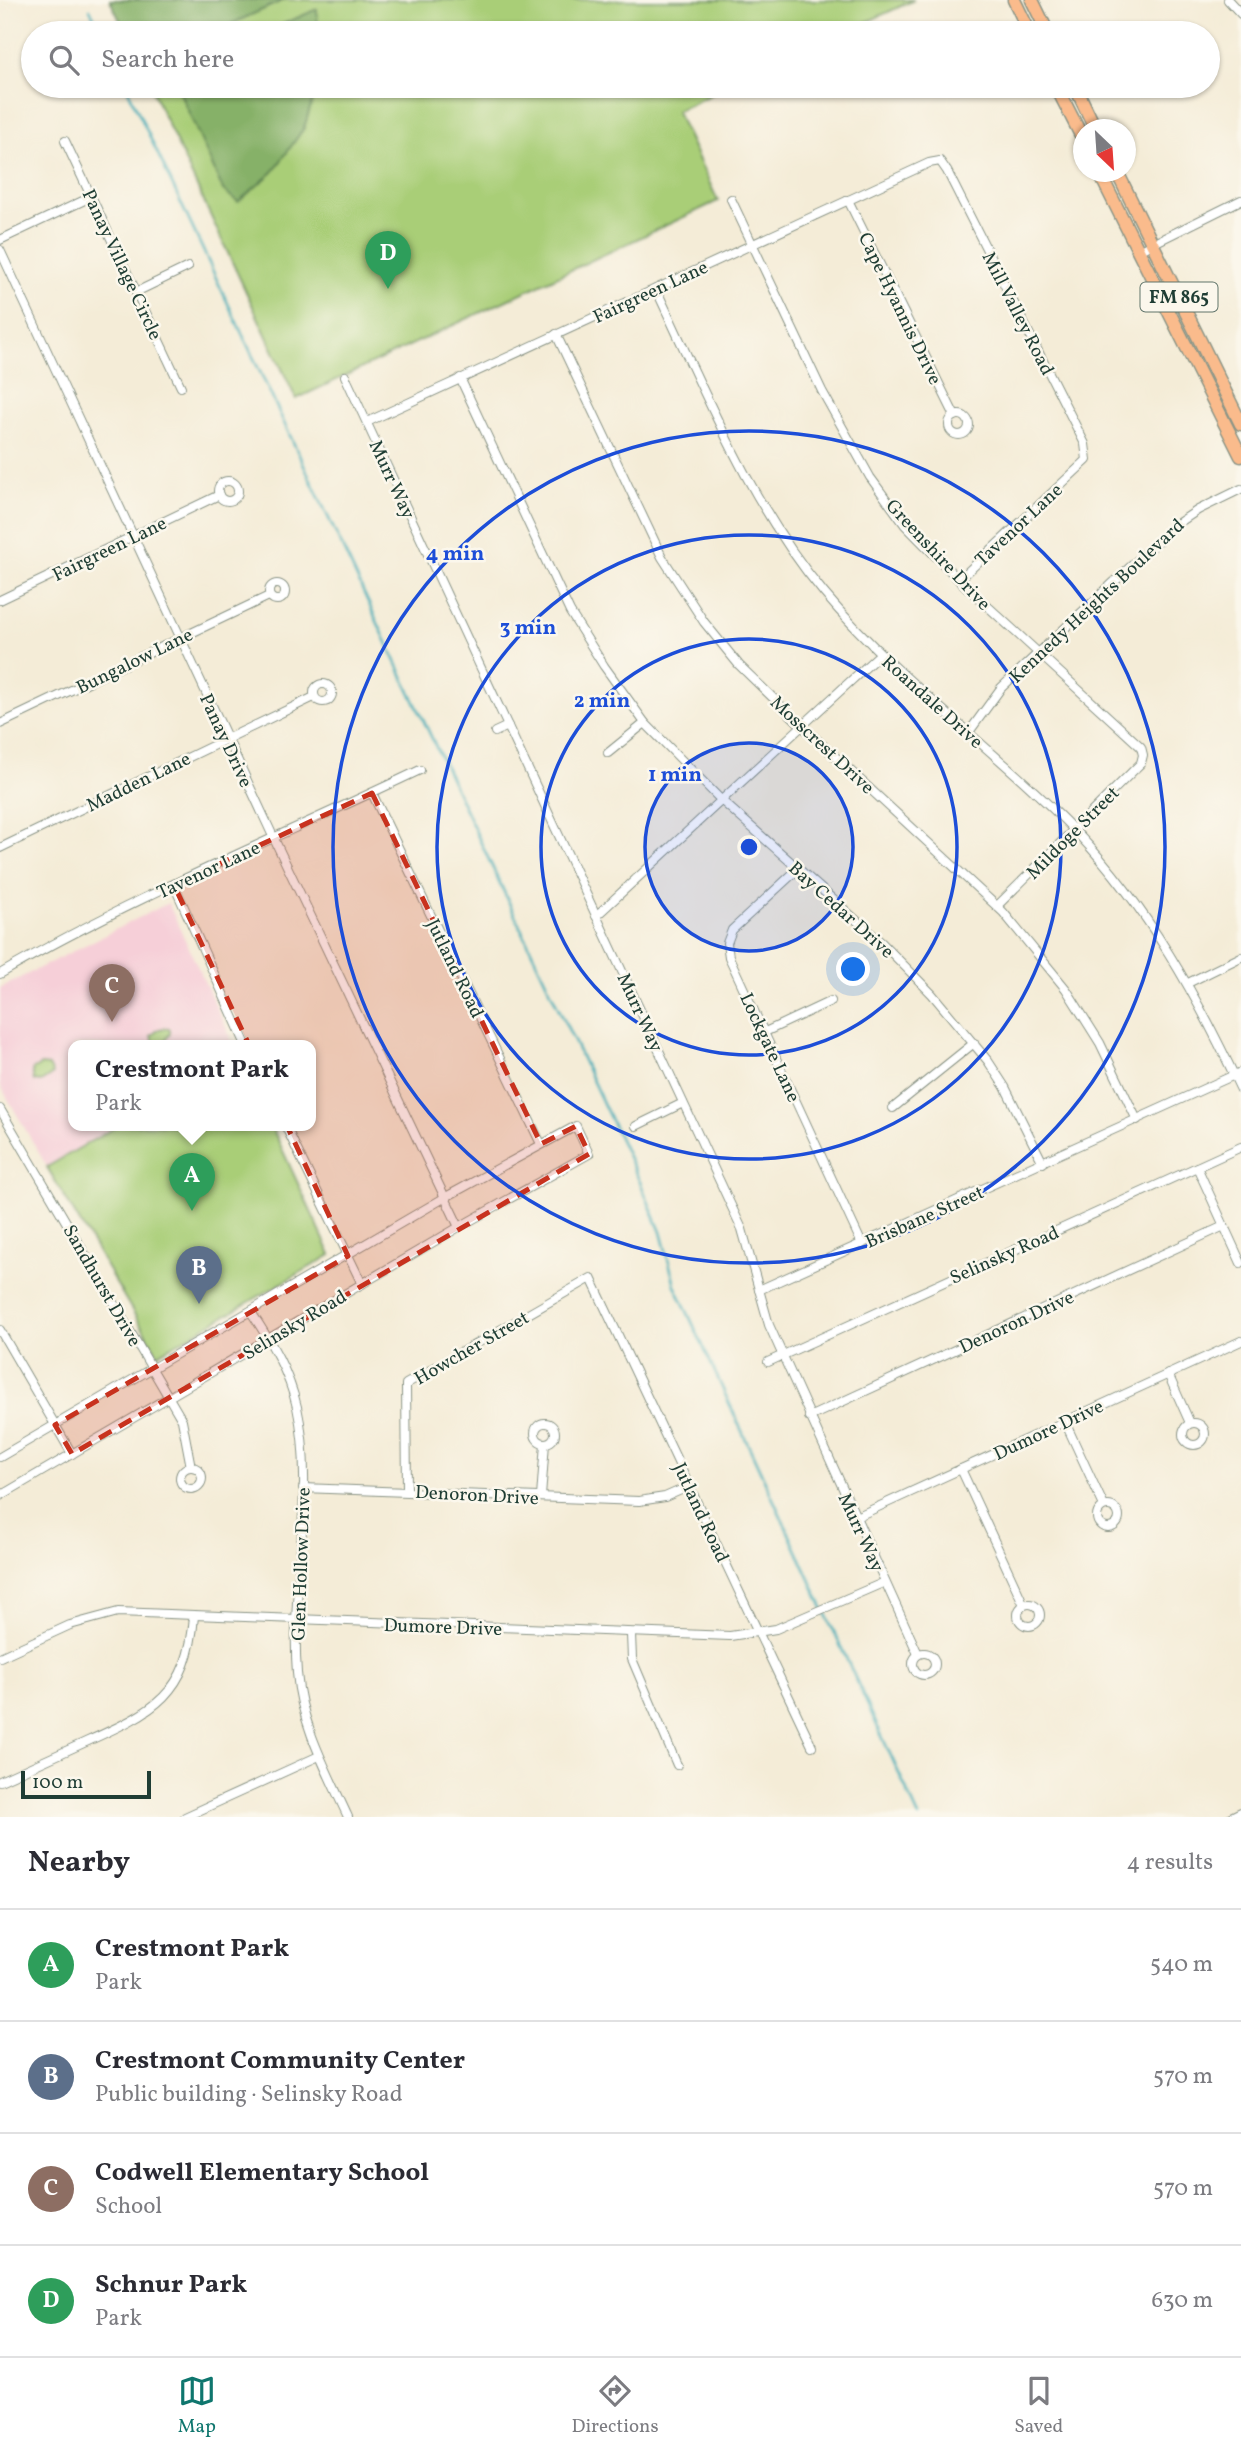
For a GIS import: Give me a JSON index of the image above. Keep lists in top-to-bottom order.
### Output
{
  "streets": {
    "main road": ["FM 865"],
    "street": [
      "Panay Village Circle",
      "Fairgreen Lane",
      "Cape Hyannis Drive",
      "Mill Valley Road",
      "Murr Way",
      "Tavenor Lane",
      "Greenshire Drive",
      "Kennedy Heights Boulevard",
      "Bungalow Lane",
      "Roandale Drive",
      "Panay Drive",
      "Mosscrest Drive",
      "Madden Lane",
      "Mildoge Street",
      "Bay Cedar Drive",
      "Jutland Road",
      "Lockgate Lane",
      "Brisbane Street",
      "Selinsky Road",
      "Sandhurst Drive",
      "Denoron Drive",
      "Howcher Street",
      "Dumore Drive",
      "Glen Hollow Drive"
    ]
  },
  "crossings": [
    ["Fairgreen Lane", "Cape Hyannis Drive"],
    ["Fairgreen Lane", "Mill Valley Road"],
    ["Fairgreen Lane", "Murr Way"],
    ["Fairgreen Lane", "Greenshire Drive"],
    ["Fairgreen Lane", "Roandale Drive"],
    ["Fairgreen Lane", "Panay Drive"],
    ["Fairgreen Lane", "Mosscrest Drive"],
    ["Fairgreen Lane", "Bay Cedar Drive"],
    ["Mill Valley Road", "Tavenor Lane"],
    ["Murr Way", "Brisbane Street"],
    ["Murr Way", "Selinsky Road"],
    ["Murr Way", "Denoron Drive"],
    ["Murr Way", "Dumore Drive"],
    ["Tavenor Lane", "Greenshire Drive"],
    ["Tavenor Lane", "Panay Drive"],
    ["Tavenor Lane", "Jutland Road"],
    ["Greenshire Drive", "Kennedy Heights Boulevard"],
    ["Greenshire Drive", "Mildoge Street"],
    ["Kennedy Heights Boulevard", "Roandale Drive"],
    ["Bungalow Lane", "Panay Drive"],
    ["Roandale Drive", "Mildoge Street"],
    ["Roandale Drive", "Brisbane Street"],
    ["Panay Drive", "Madden Lane"],
    ["Panay Drive", "Selinsky Road"],
    ["Mosscrest Drive", "Mildoge Street"],
    ["Mosscrest Drive", "Brisbane Street"],
    ["Bay Cedar Drive", "Lockgate Lane"],
    ["Bay Cedar Drive", "Brisbane Street"],
    ["Jutland Road", "Selinsky Road"],
    ["Jutland Road", "Denoron Drive"],
    ["Jutland Road", "Howcher Street"],
    ["Jutland Road", "Dumore Drive"],
    ["Lockgate Lane", "Brisbane Street"],
    ["Selinsky Road", "Sandhurst Drive"],
    ["Selinsky Road", "Glen Hollow Drive"],
    ["Denoron Drive", "Howcher Street"],
    ["Denoron Drive", "Glen Hollow Drive"],
    ["Dumore Drive", "Glen Hollow Drive"]
  ],
  "scale_bar": "100 m",
  "north": "bottom right",
  "page": {
    "search": "Search here",
    "pins": [
      "D",
      "C",
      "A",
      "B"
    ],
    "popup": ["Crestmont Park", "Park"],
    "scale": "100 m",
    "heading": ["Nearby", "4 results"],
    "list": [
      {
        "mark": "A",
        "name": "Crestmont Park",
        "note": "Park",
        "value": "540 m"
      },
      {
        "mark": "B",
        "name": "Crestmont Community Center",
        "note": "Public building · Selinsky Road",
        "value": "570 m"
      },
      {
        "mark": "C",
        "name": "Codwell Elementary School",
        "note": "School",
        "value": "570 m"
      },
      {
        "mark": "D",
        "name": "Schnur Park",
        "note": "Park",
        "value": "630 m"
      }
    ],
    "nav": ["Map", "Directions", "Saved"]
  },
  "rings": [
    "4 min",
    "3 min",
    "2 min",
    "1 min"
  ]
}
